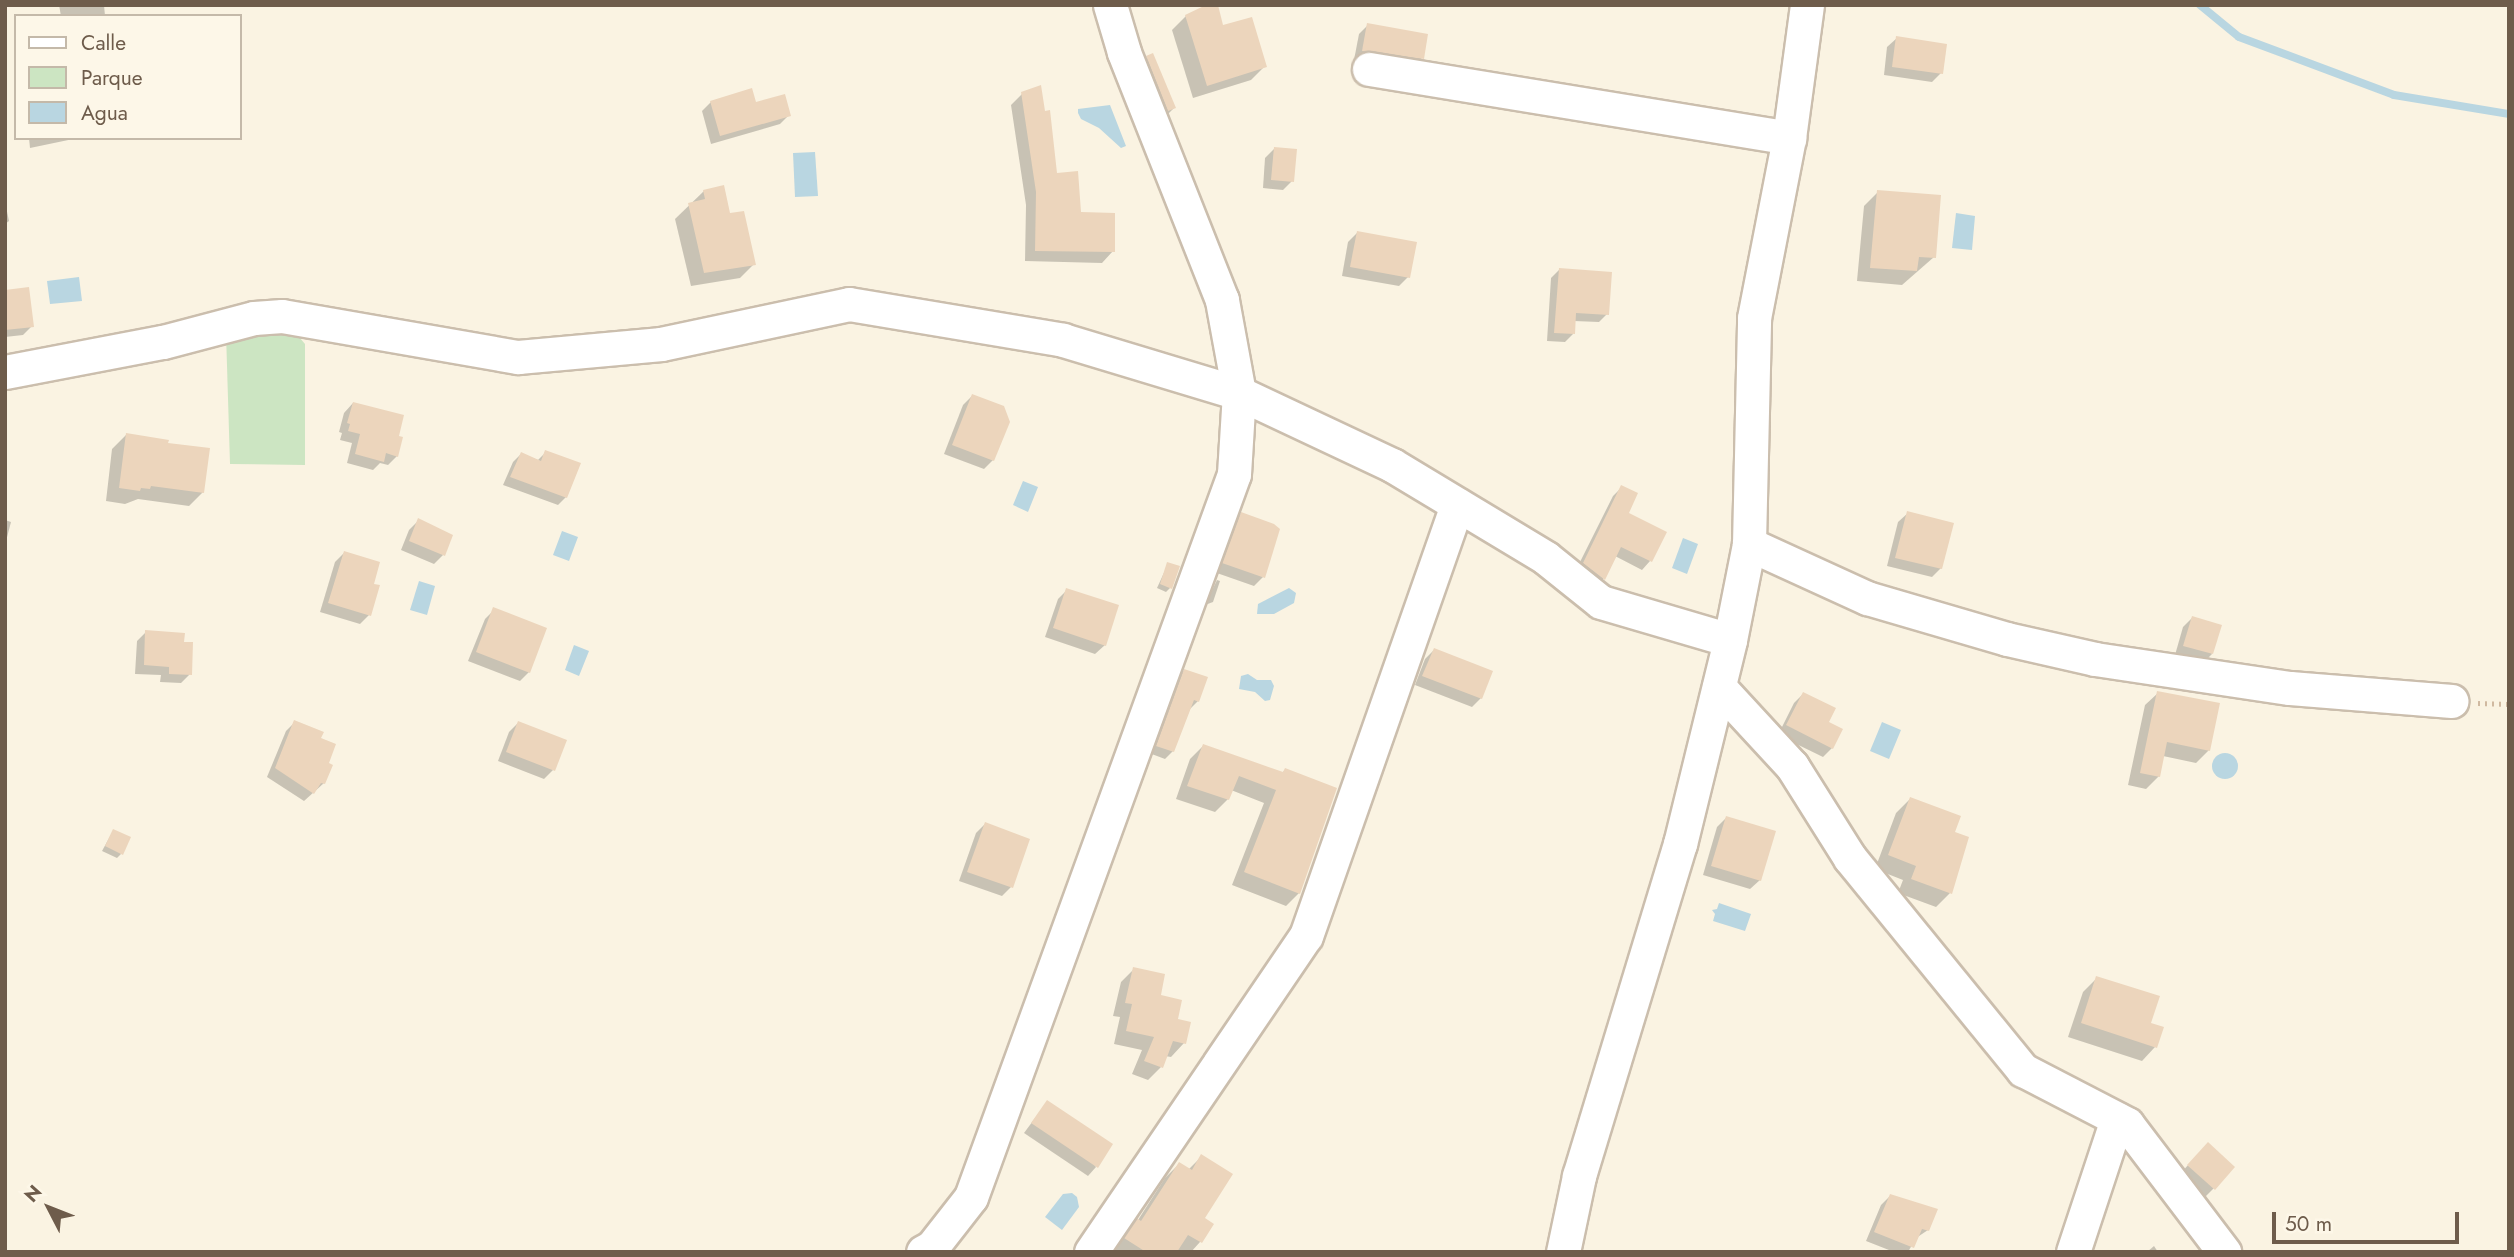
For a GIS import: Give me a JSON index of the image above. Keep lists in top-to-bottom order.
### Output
{
  "legend": ["Calle", "Parque", "Agua"],
  "scale_bar": "50 m",
  "north": "top left"
}
